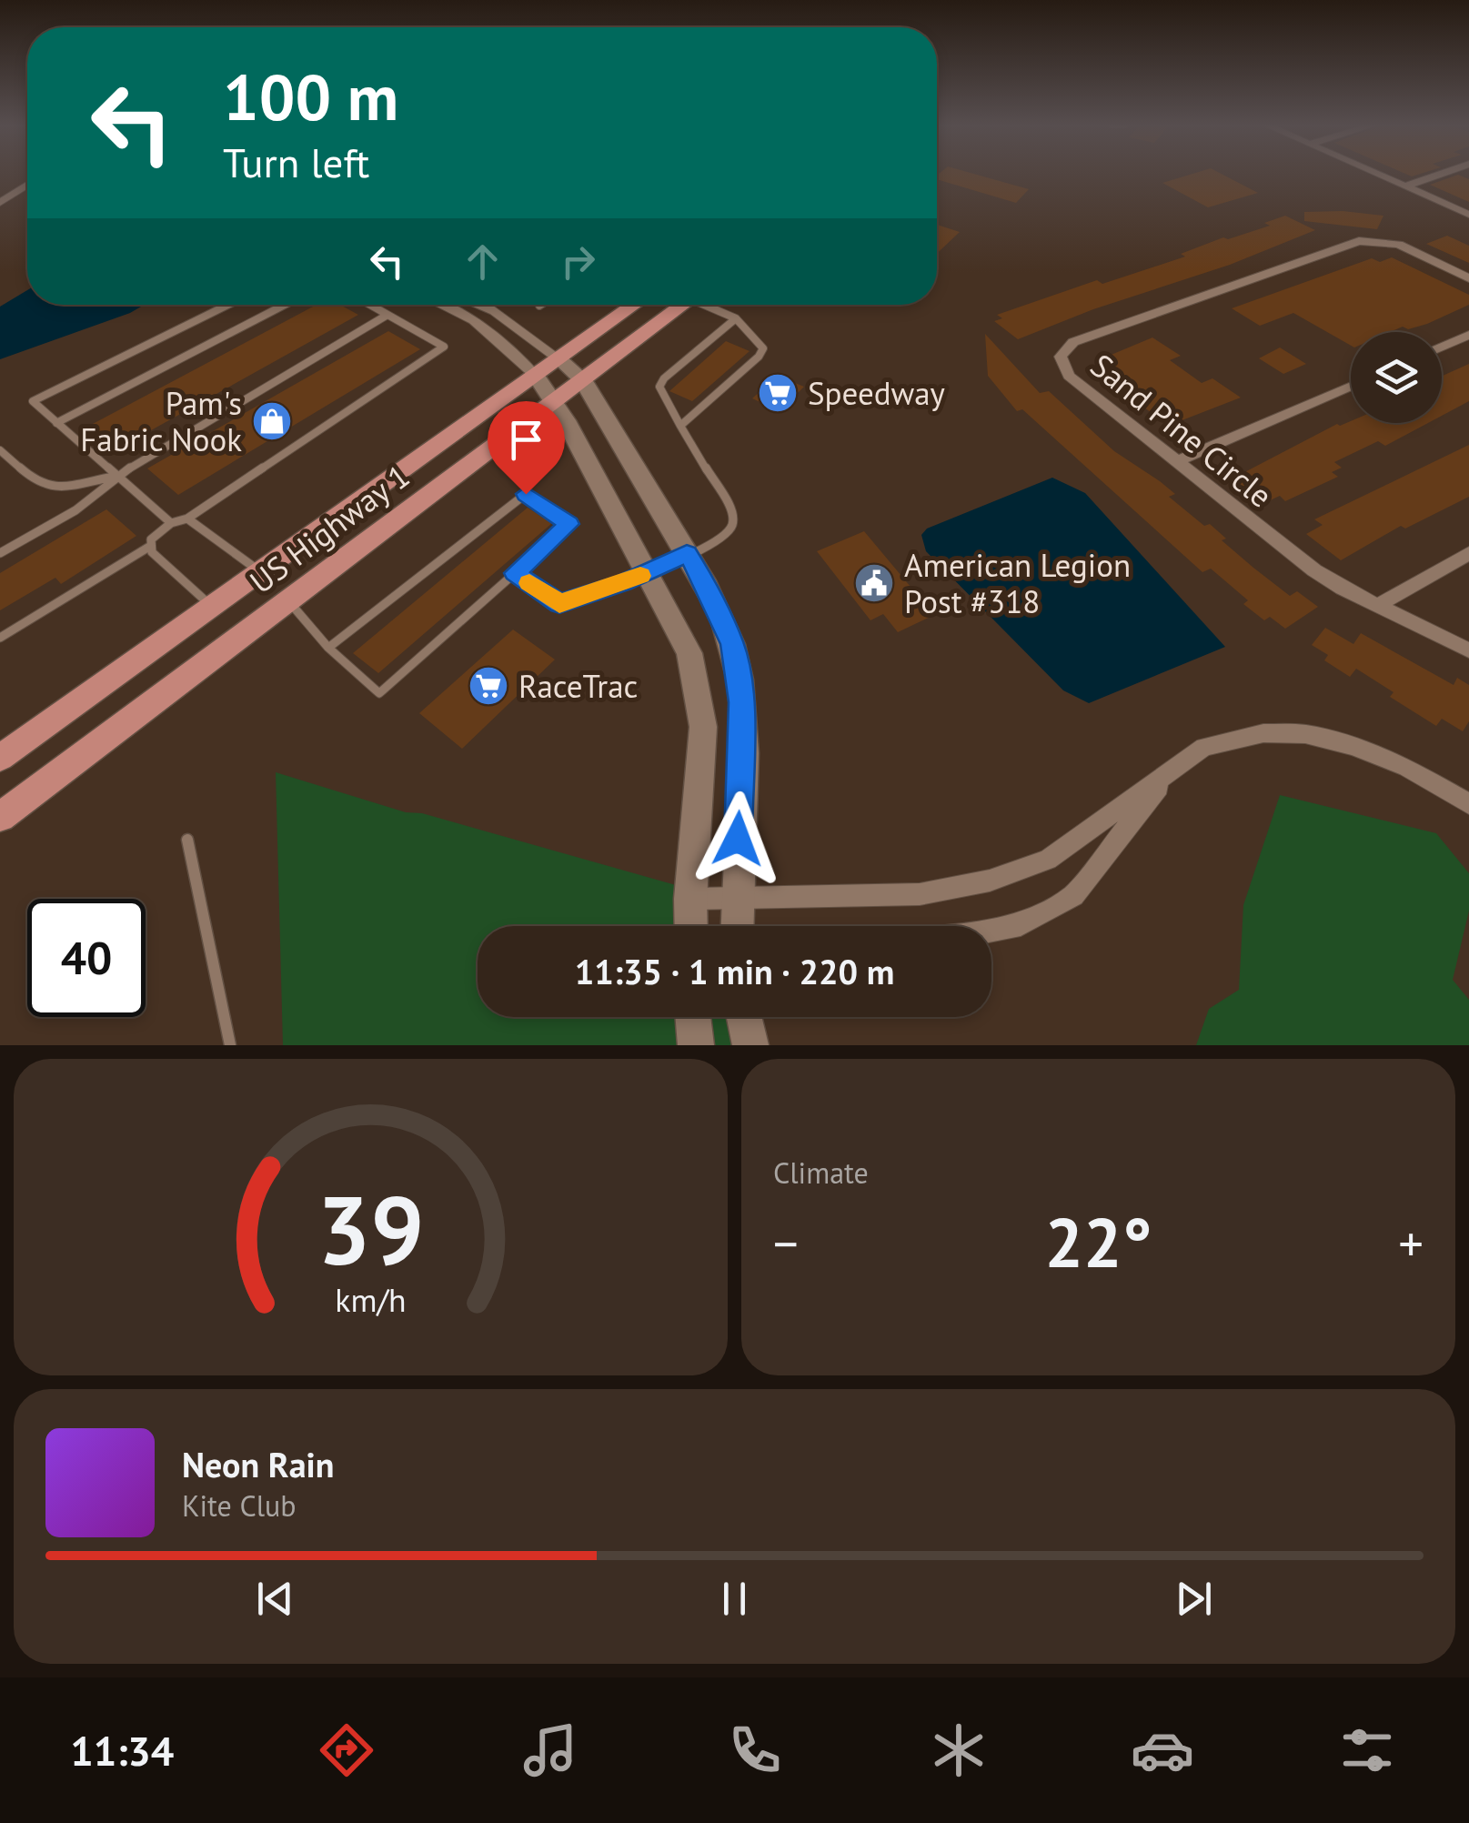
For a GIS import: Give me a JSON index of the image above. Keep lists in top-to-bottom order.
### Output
{
  "streets": {
    "main road": ["US Highway 1"],
    "street": ["Sand Pine Circle"]
  },
  "places": {
    "supermarket": ["Speedway", "RaceTrac"],
    "shop": ["Pam's Fabric Nook"],
    "public building": ["American Legion Post #318"]
  },
  "page": {
    "turn": ["100 m", "Turn left"],
    "limit": "40",
    "trip": "11:35 · 1 min · 220 m",
    "tile": "Climate",
    "heat": ["−", "22°", "+"],
    "song": ["Neon Rain", "Kite Club"],
    "tabs": "11:34",
    "gauge": ["39", "km/h"]
  }
}
